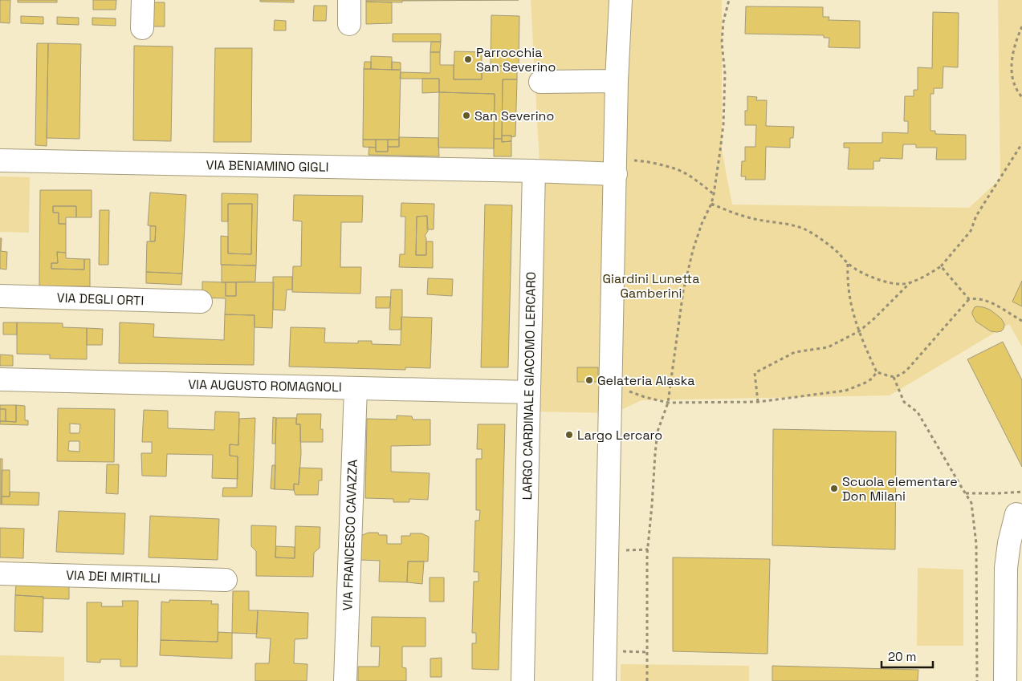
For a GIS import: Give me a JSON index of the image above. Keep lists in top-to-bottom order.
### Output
{
  "streets": {
    "street": [
      "VIA BENIAMINO GIGLI",
      "VIA DEGLI ORTI",
      "VIA AUGUSTO ROMAGNOLI",
      "LARGO CARDINALE GIACOMO LERCARO",
      "VIA FRANCESCO CAVAZZA",
      "VIA DEI MIRTILLI"
    ]
  },
  "crossings": [
    ["VIA BENIAMINO GIGLI", "LARGO CARDINALE GIACOMO LERCARO"],
    ["VIA AUGUSTO ROMAGNOLI", "LARGO CARDINALE GIACOMO LERCARO"],
    ["VIA AUGUSTO ROMAGNOLI", "VIA FRANCESCO CAVAZZA"]
  ],
  "parks": ["Giardini Lunetta Gamberini"],
  "places": [
    "Parrocchia San Severino",
    "San Severino",
    "Gelateria Alaska",
    "Largo Lercaro",
    "Scuola elementare Don Milani"
  ],
  "scale_bar": "20 m"
}
